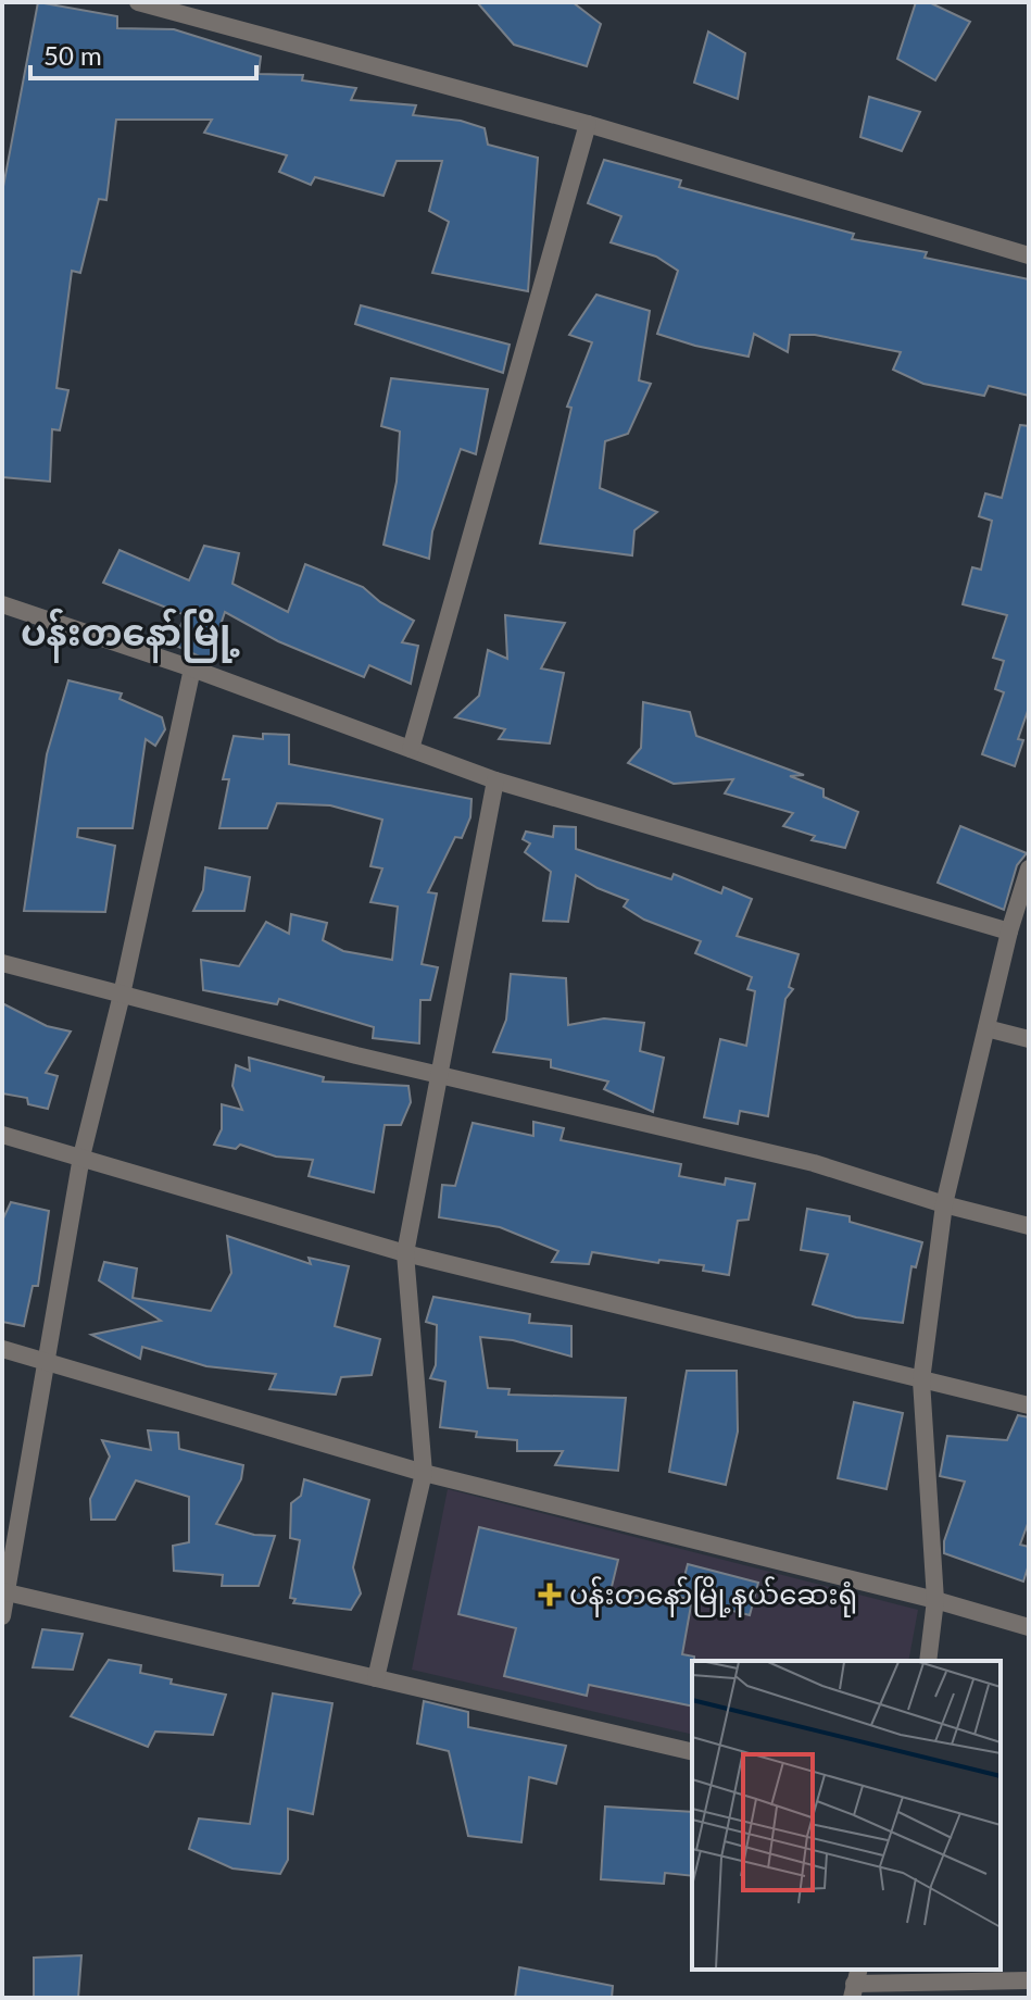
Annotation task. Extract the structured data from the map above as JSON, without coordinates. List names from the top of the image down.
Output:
{
  "districts": ["ပန်းတနော်မြို့"],
  "places": {
    "health": ["ပန်းတနော်မြို့နယ်ဆေးရုံ"]
  },
  "scale_bar": "50 m"
}
